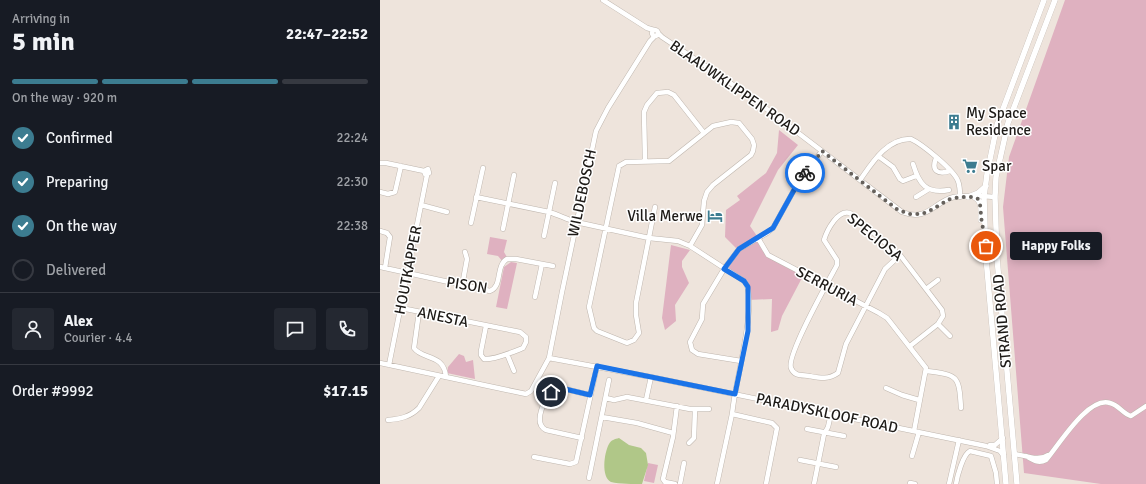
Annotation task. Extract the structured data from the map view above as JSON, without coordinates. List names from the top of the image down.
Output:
{
  "streets": {
    "main road": ["STRAND ROAD"],
    "street": [
      "BLAAUWKLIPPEN ROAD",
      "WILDEBOSCH",
      "SPECIOSA",
      "HOUTKAPPER",
      "PISON",
      "SERRURIA",
      "ANESTA",
      "PARADYSKLOOF ROAD"
    ]
  },
  "crossings": [
    ["BLAAUWKLIPPEN ROAD", "WILDEBOSCH"],
    ["BLAAUWKLIPPEN ROAD", "STRAND ROAD"],
    ["WILDEBOSCH", "PARADYSKLOOF ROAD"],
    ["SPECIOSA", "SERRURIA"],
    ["HOUTKAPPER", "PISON"],
    ["HOUTKAPPER", "ANESTA"],
    ["STRAND ROAD", "PARADYSKLOOF ROAD"]
  ],
  "places": {
    "building": ["My Space Residence"],
    "supermarket": ["Spar"],
    "hotel": ["Villa Merwe"],
    "other": ["Happy Folks"]
  },
  "page": {
    "heading": ["5 min", "Arriving in", "22:47–22:52"],
    "panel": [
      "Alex",
      "Courier · 4.4",
      "Order #9992",
      "$17.15"
    ],
    "bar": "On the way · 920 m",
    "list": [
      ["Confirmed", "22:24"],
      ["Preparing", "22:30"],
      ["On the way", "22:38"],
      "Delivered"
    ],
    "bubble": "Happy Folks"
  }
}
